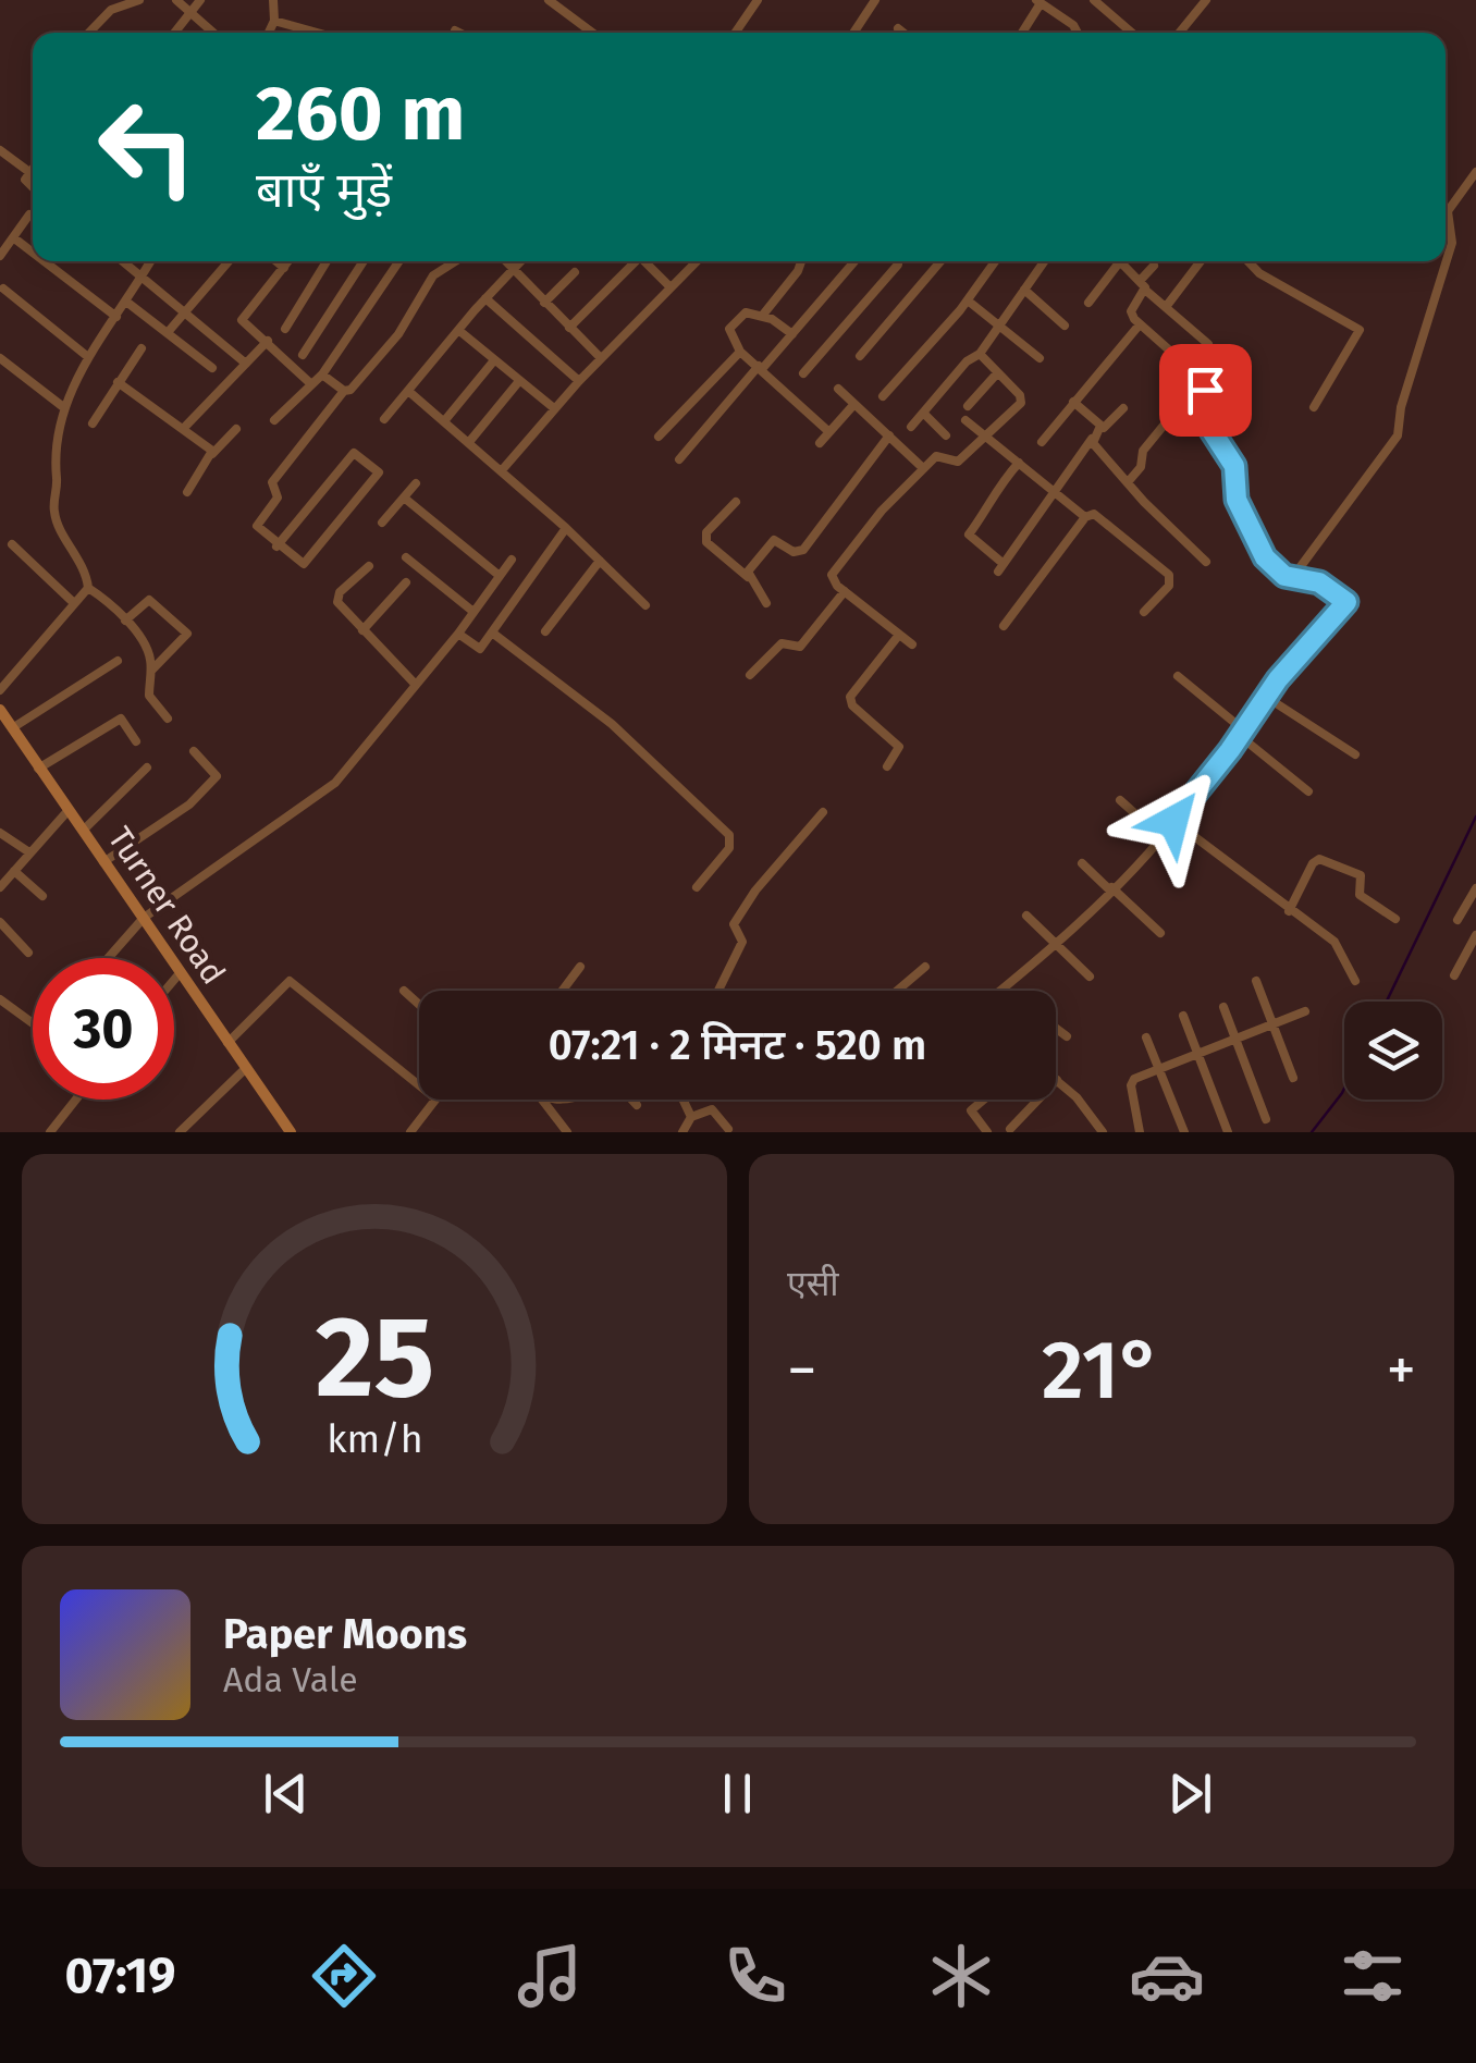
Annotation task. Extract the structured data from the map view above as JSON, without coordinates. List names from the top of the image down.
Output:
{
  "streets": {
    "main road": ["Turner Road"]
  },
  "page": {
    "turn": ["260 m", "बाएँ मुड़ें"],
    "limit": "30",
    "trip": "07:21 · 2 मिनट · 520 m",
    "tile": "एसी",
    "heat": ["−", "21°", "+"],
    "song": ["Paper Moons", "Ada Vale"],
    "tabs": "07:19",
    "gauge": ["25", "km/h"]
  }
}
